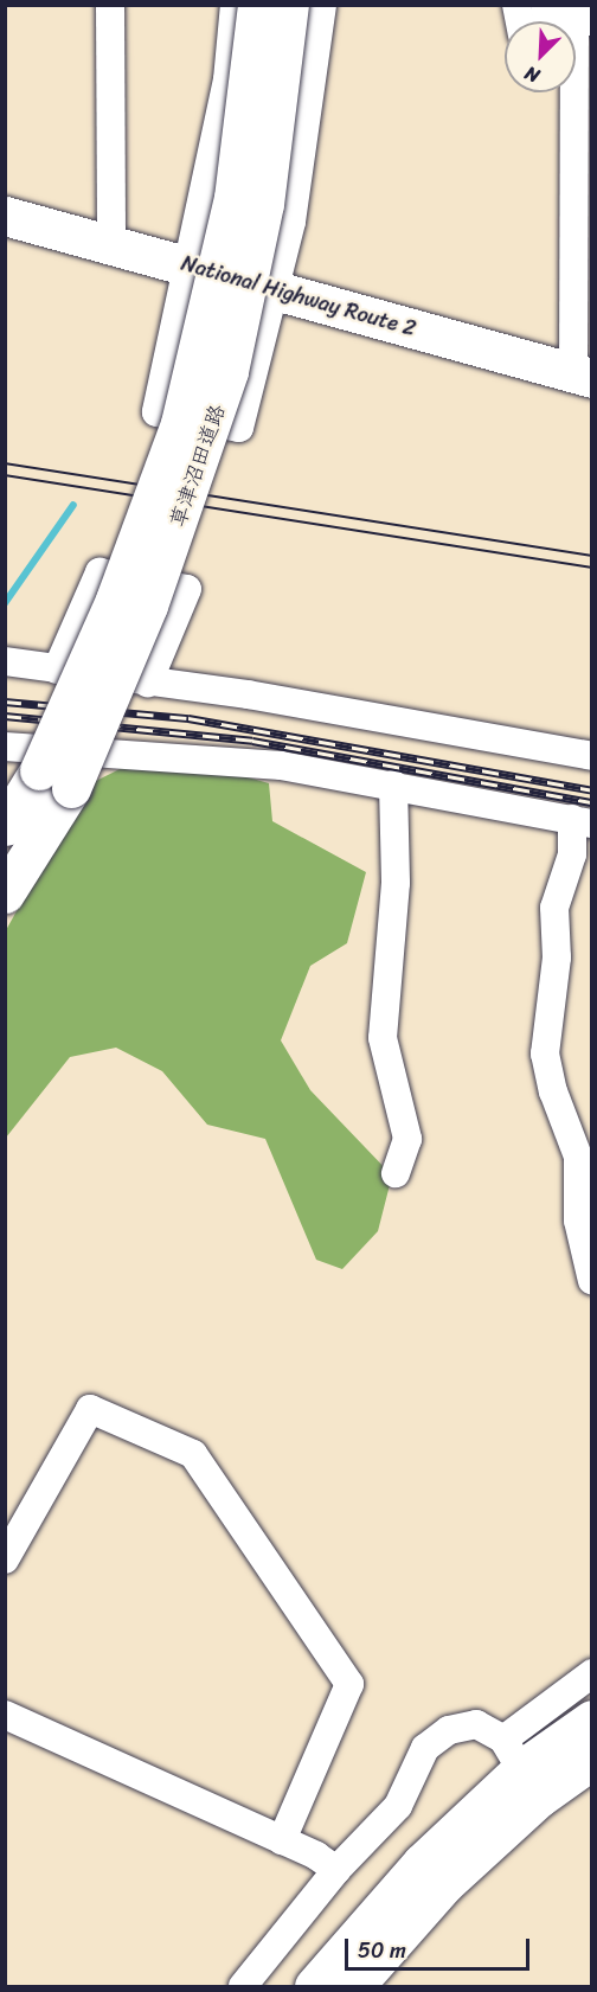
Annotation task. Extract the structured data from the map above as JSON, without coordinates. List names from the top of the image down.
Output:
{
  "streets": {
    "main road": ["National Highway Route 2", "草津沼田道路"]
  },
  "scale_bar": "50 m",
  "north": "bottom left"
}
